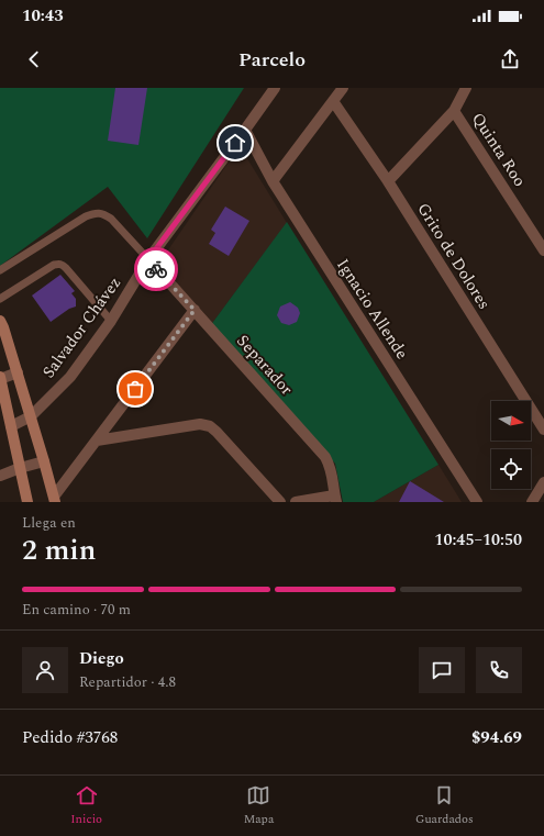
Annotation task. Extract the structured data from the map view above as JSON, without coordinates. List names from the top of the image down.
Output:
{
  "streets": {
    "street": [
      "Quinta Roo",
      "Grito de Dolores",
      "Ignacio Allende",
      "Salvador Chávez",
      "Separador"
    ]
  },
  "crossings": [
    ["Ignacio Allende", "Salvador Chávez"],
    ["Salvador Chávez", "Separador"]
  ],
  "north": "right",
  "page": {
    "status": "10:43",
    "header": "Parcelo",
    "heading": ["2 min", "Llega en", "10:45–10:50"],
    "panel": [
      "Diego",
      "Repartidor · 4.8",
      "Pedido #3768",
      "$94.69"
    ],
    "bar": "En camino · 70 m",
    "tabs": ["Inicio", "Mapa", "Guardados"]
  }
}
